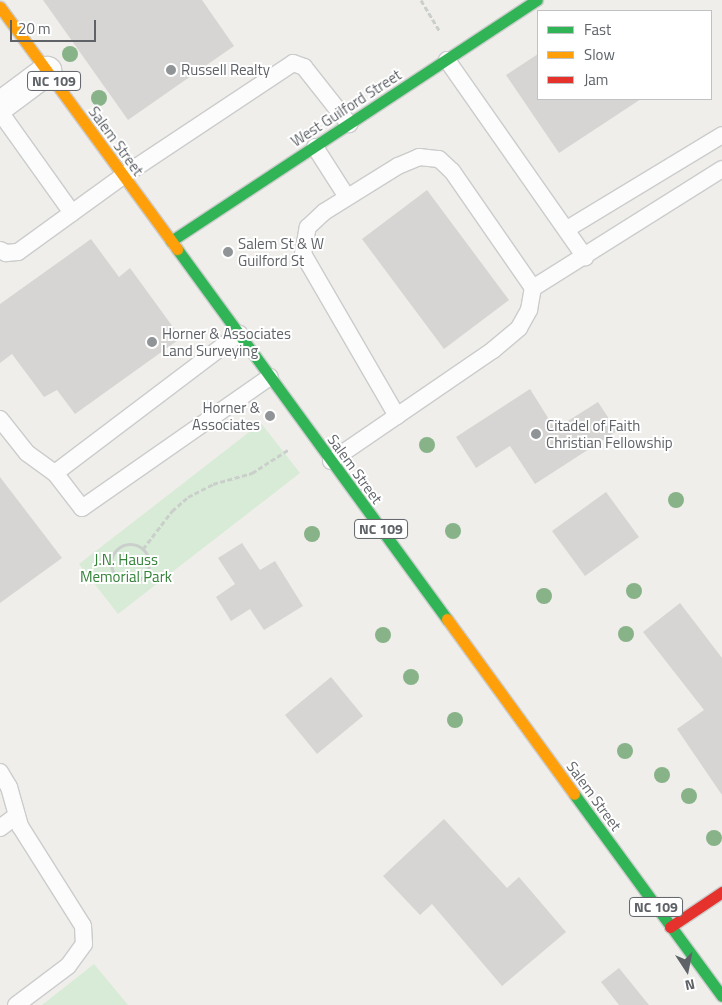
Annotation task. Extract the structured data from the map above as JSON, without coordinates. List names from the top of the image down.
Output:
{
  "streets": {
    "main road": ["NC 109", "West Guilford Street", "Salem Street"]
  },
  "crossings": [
    ["West Guilford Street", "Salem Street"]
  ],
  "parks": ["J.N. Hauss Memorial Park"],
  "places": [
    "Russell Realty",
    "Salem St & W Guilford St",
    "Horner & Associates Land Surveying",
    "Horner & Associates",
    "Citadel of Faith Christian Fellowship"
  ],
  "legend": ["Fast", "Slow", "Jam"],
  "scale_bar": "20 m",
  "north": "bottom"
}
